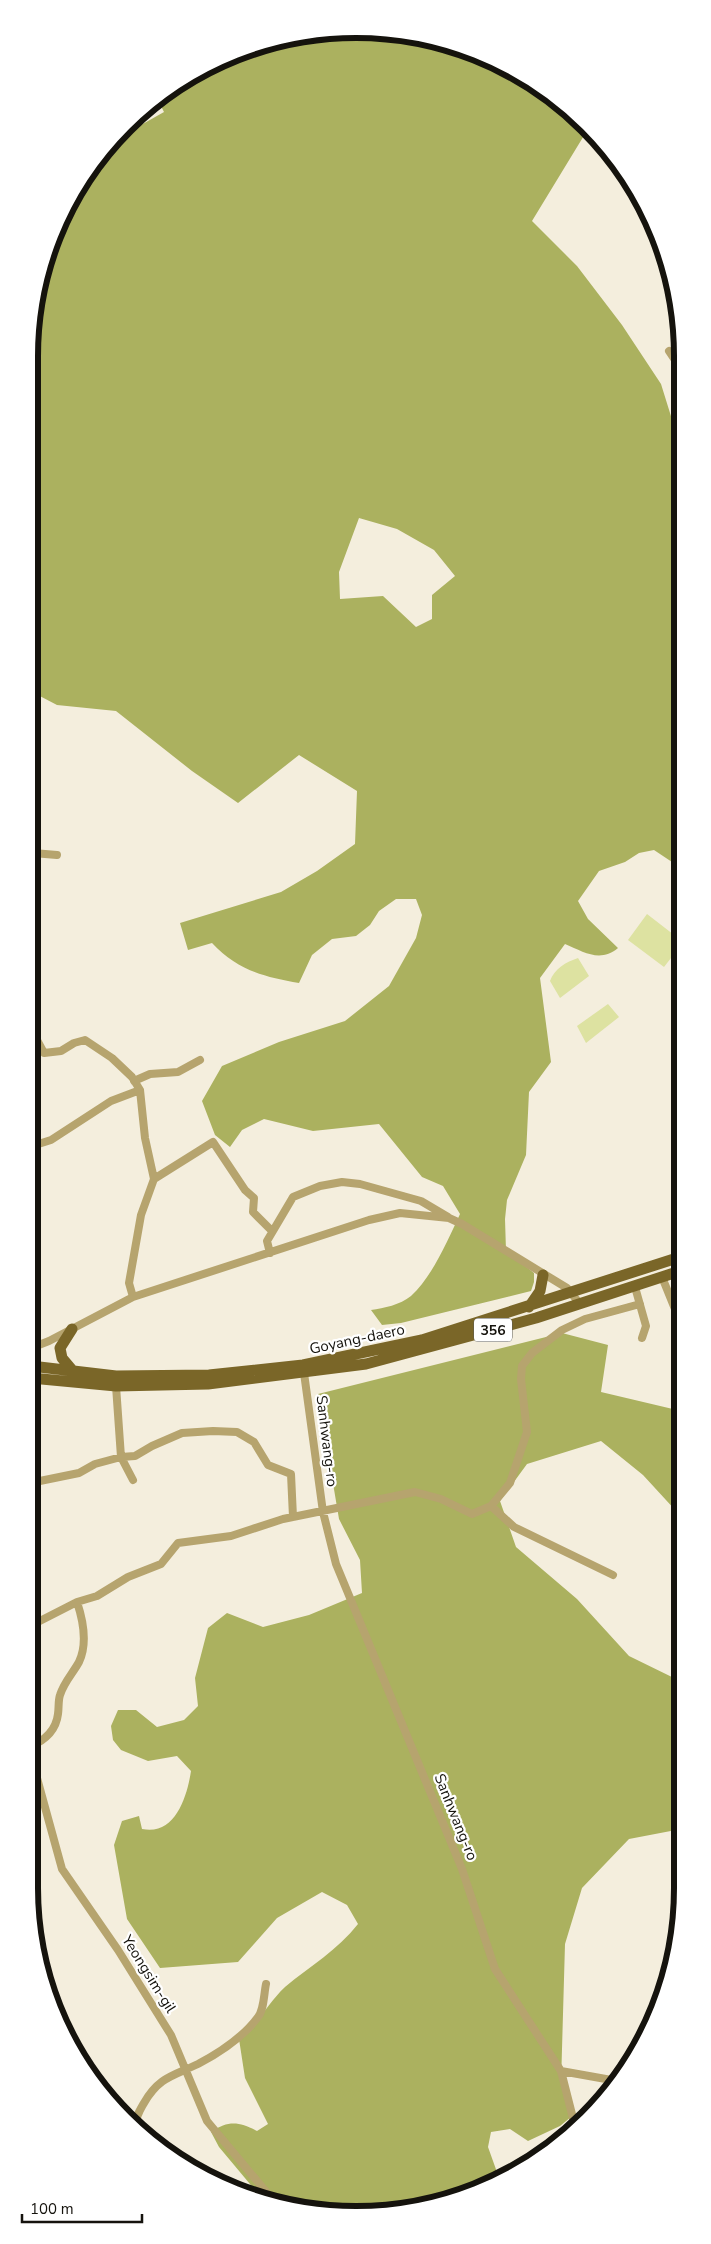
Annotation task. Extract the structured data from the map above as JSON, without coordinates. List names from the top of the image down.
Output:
{
  "streets": {
    "main road": ["356", "Goyang-daero"],
    "street": ["Sanhwang-ro", "Yeongsim-gil"]
  },
  "crossings": [
    ["Goyang-daero", "Sanhwang-ro"]
  ],
  "scale_bar": "100 m"
}
